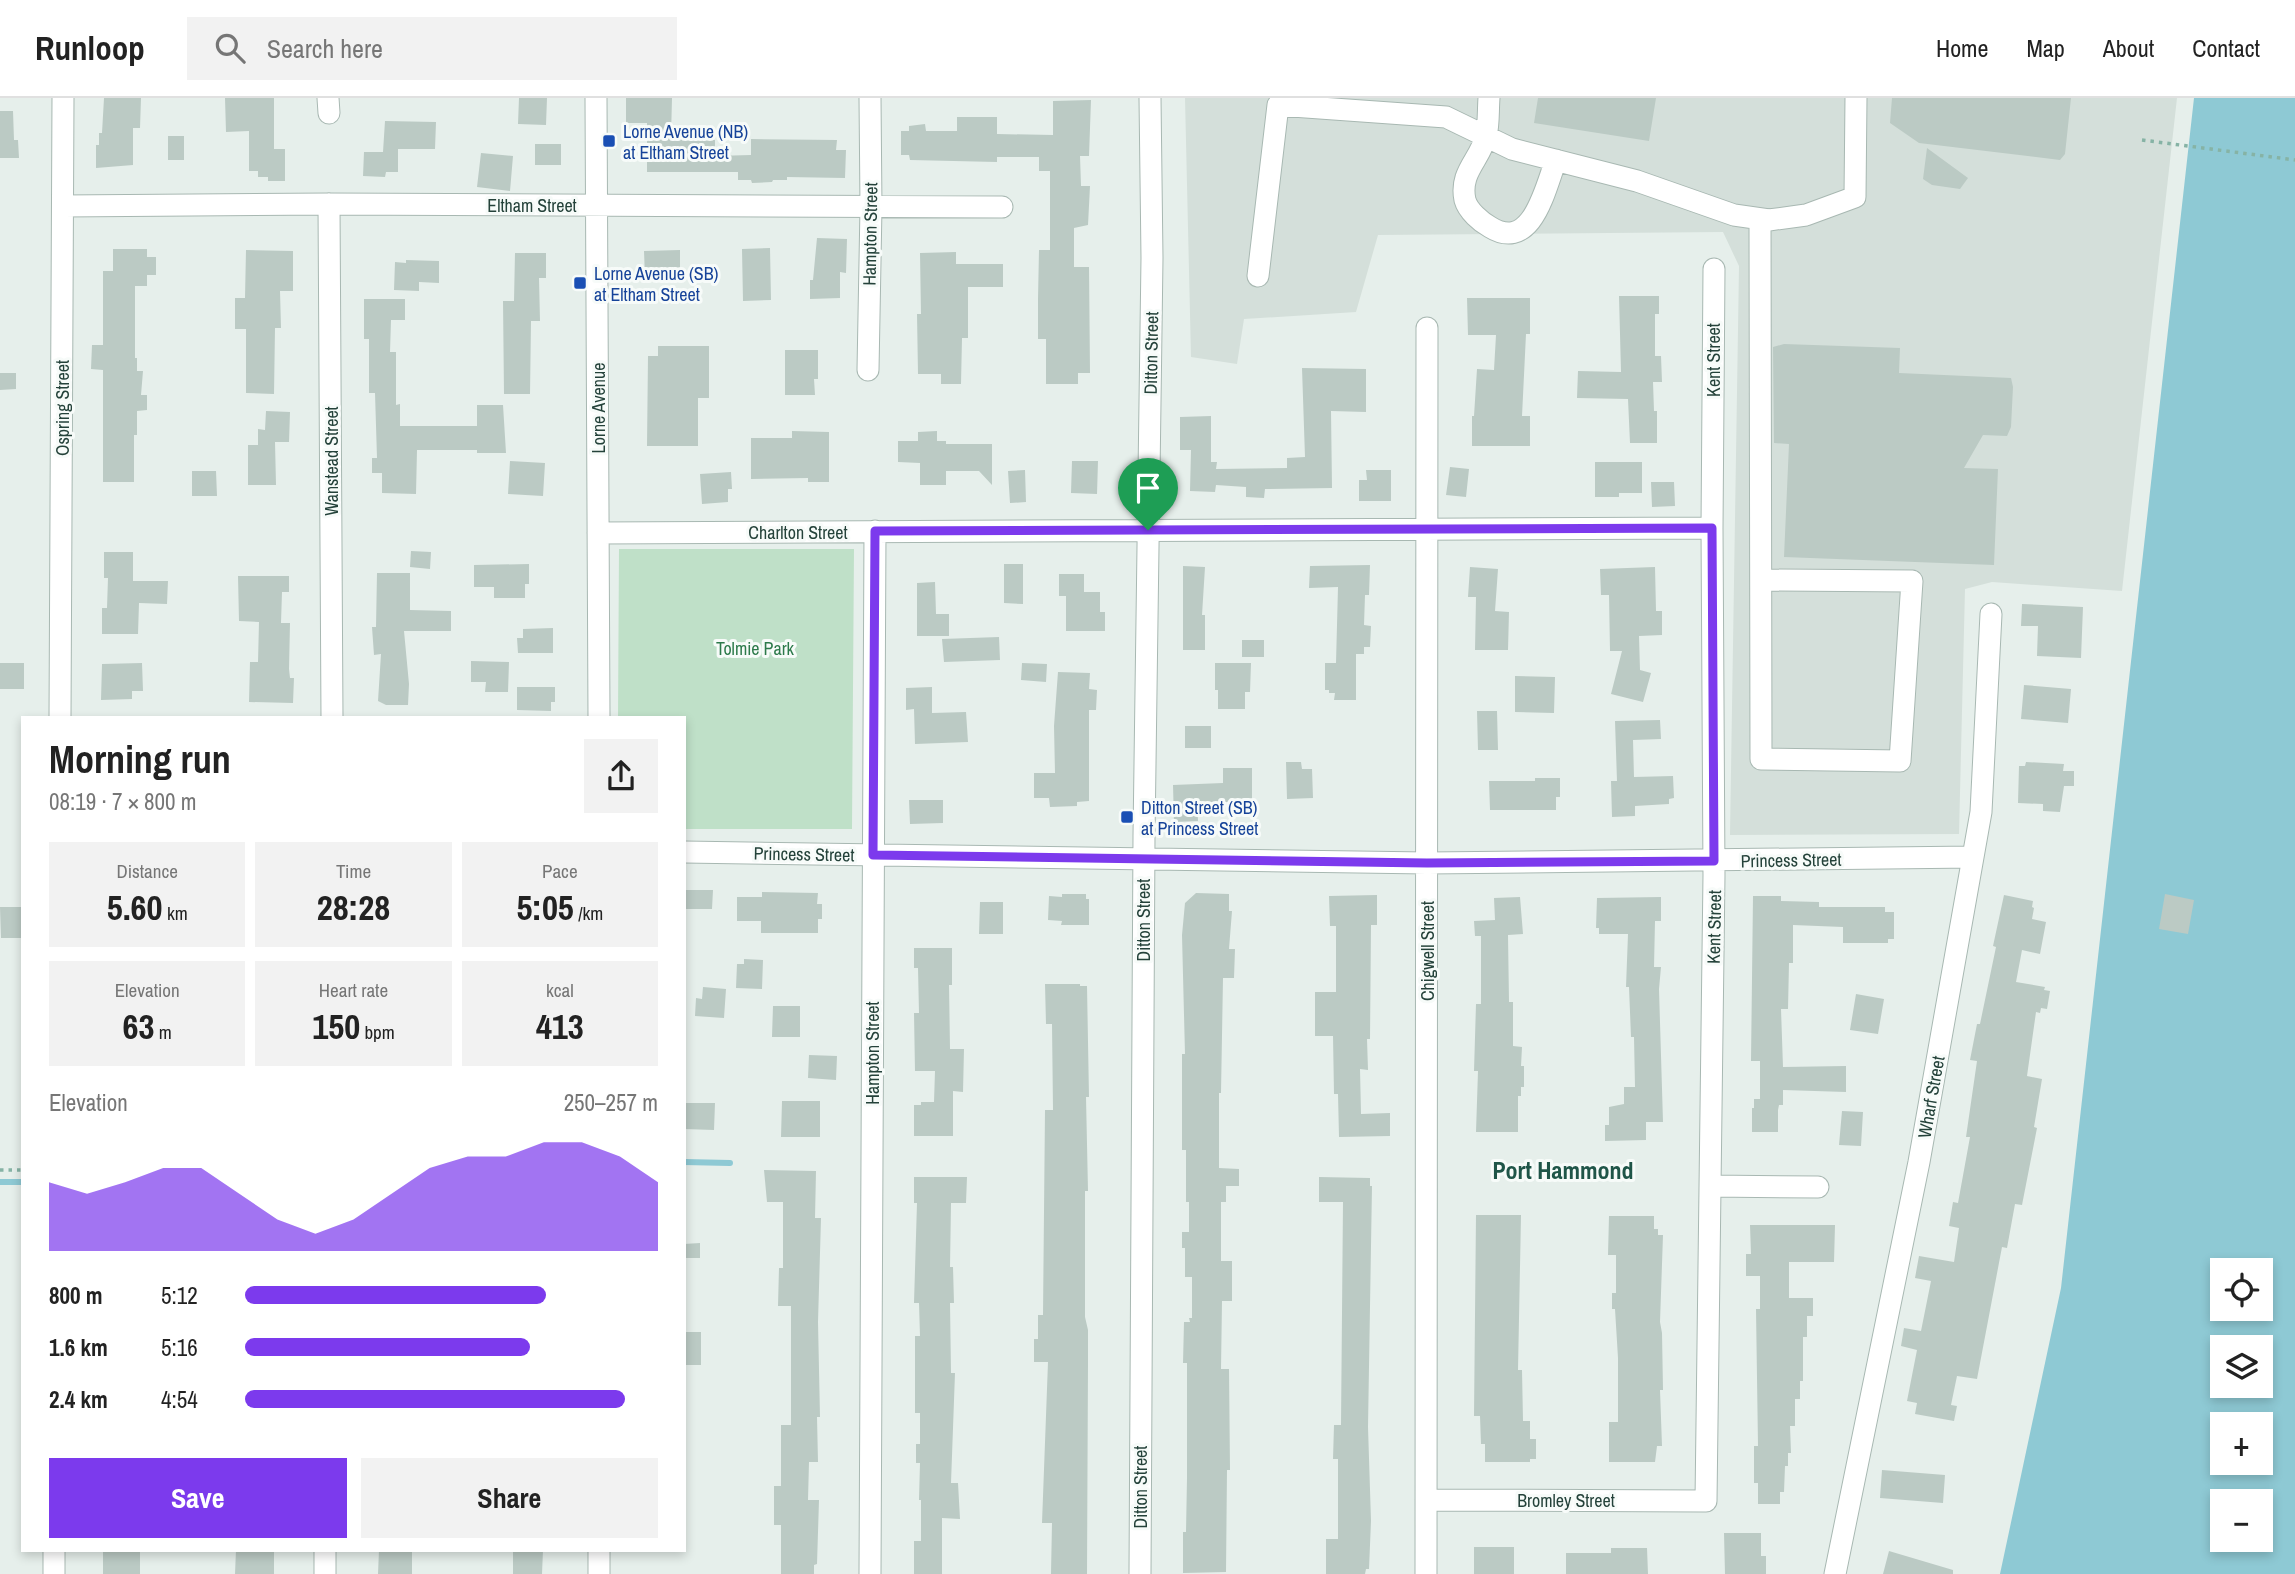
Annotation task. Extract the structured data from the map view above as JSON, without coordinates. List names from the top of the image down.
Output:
{
  "streets": {
    "street": [
      "Eltham Street",
      "Hampton Street",
      "Ditton Street",
      "Kent Street",
      "Ospring Street",
      "Lorne Avenue",
      "Wanstead Street",
      "Charlton Street",
      "Princess Street",
      "Chigwell Street",
      "Wharf Street",
      "Bromley Street"
    ]
  },
  "crossings": [
    ["Eltham Street", "Hampton Street"],
    ["Eltham Street", "Ospring Street"],
    ["Eltham Street", "Lorne Avenue"],
    ["Eltham Street", "Wanstead Street"],
    ["Hampton Street", "Charlton Street"],
    ["Hampton Street", "Princess Street"],
    ["Ditton Street", "Charlton Street"],
    ["Ditton Street", "Princess Street"],
    ["Kent Street", "Charlton Street"],
    ["Kent Street", "Princess Street"],
    ["Kent Street", "Bromley Street"],
    ["Lorne Avenue", "Charlton Street"],
    ["Charlton Street", "Chigwell Street"],
    ["Princess Street", "Chigwell Street"],
    ["Princess Street", "Wharf Street"],
    ["Chigwell Street", "Bromley Street"]
  ],
  "districts": ["Port Hammond"],
  "parks": ["Tolmie Park"],
  "places": {
    "transit": ["Lorne Avenue (NB) at Eltham Street", "Lorne Avenue (SB) at Eltham Street", "Ditton Street (SB) at Princess Street"]
  },
  "page": {
    "header": "Runloop",
    "search": "Search here",
    "nav": [
      "Home",
      "Map",
      "About",
      "Contact"
    ],
    "heading": ["Morning run", "08:19 · 7 × 800 m"],
    "stats": [
      ["Distance", "5.60 km"],
      ["Time", "28:28"],
      ["Pace", "5:05 /km"],
      ["Elevation", "63 m"],
      ["Heart rate", "150 bpm"],
      ["kcal", "413"]
    ],
    "chart": ["Elevation", "250–257 m"],
    "map_buttons": ["+", "−"],
    "list": [
      {
        "name": "800 m",
        "note": "5:12"
      },
      {
        "name": "1.6 km",
        "note": "5:16"
      },
      {
        "name": "2.4 km",
        "note": "4:54"
      }
    ],
    "buttons": ["Save", "Share"]
  }
}
